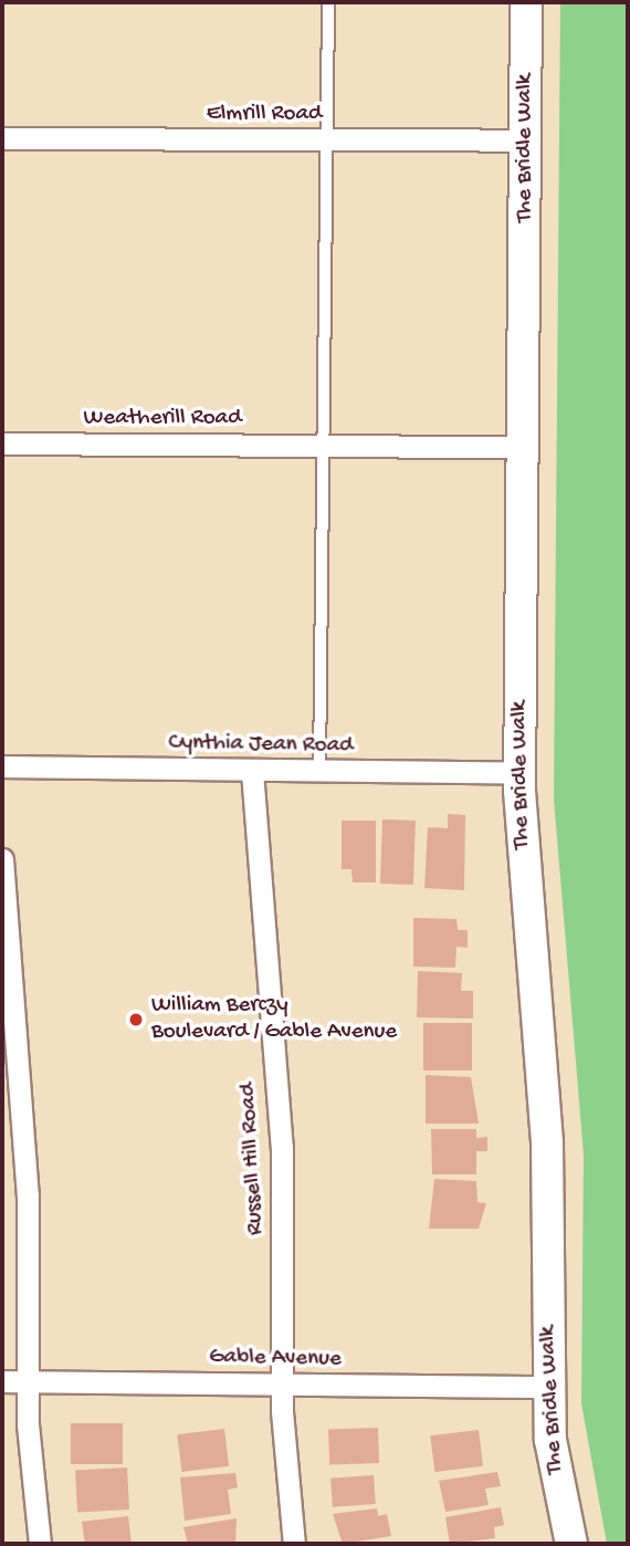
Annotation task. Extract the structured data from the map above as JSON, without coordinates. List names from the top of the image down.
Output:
{
  "streets": {
    "street": [
      "Elmrill Road",
      "The Bridle Walk",
      "Weatherill Road",
      "Cynthia Jean Road",
      "Russell Hill Road",
      "Gable Avenue"
    ]
  },
  "crossings": [
    ["Elmrill Road", "The Bridle Walk"],
    ["The Bridle Walk", "Cynthia Jean Road"],
    ["The Bridle Walk", "Gable Avenue"],
    ["Cynthia Jean Road", "Russell Hill Road"],
    ["Russell Hill Road", "Gable Avenue"]
  ],
  "places": ["William Berczy Boulevard / Gable Avenue"]
}
